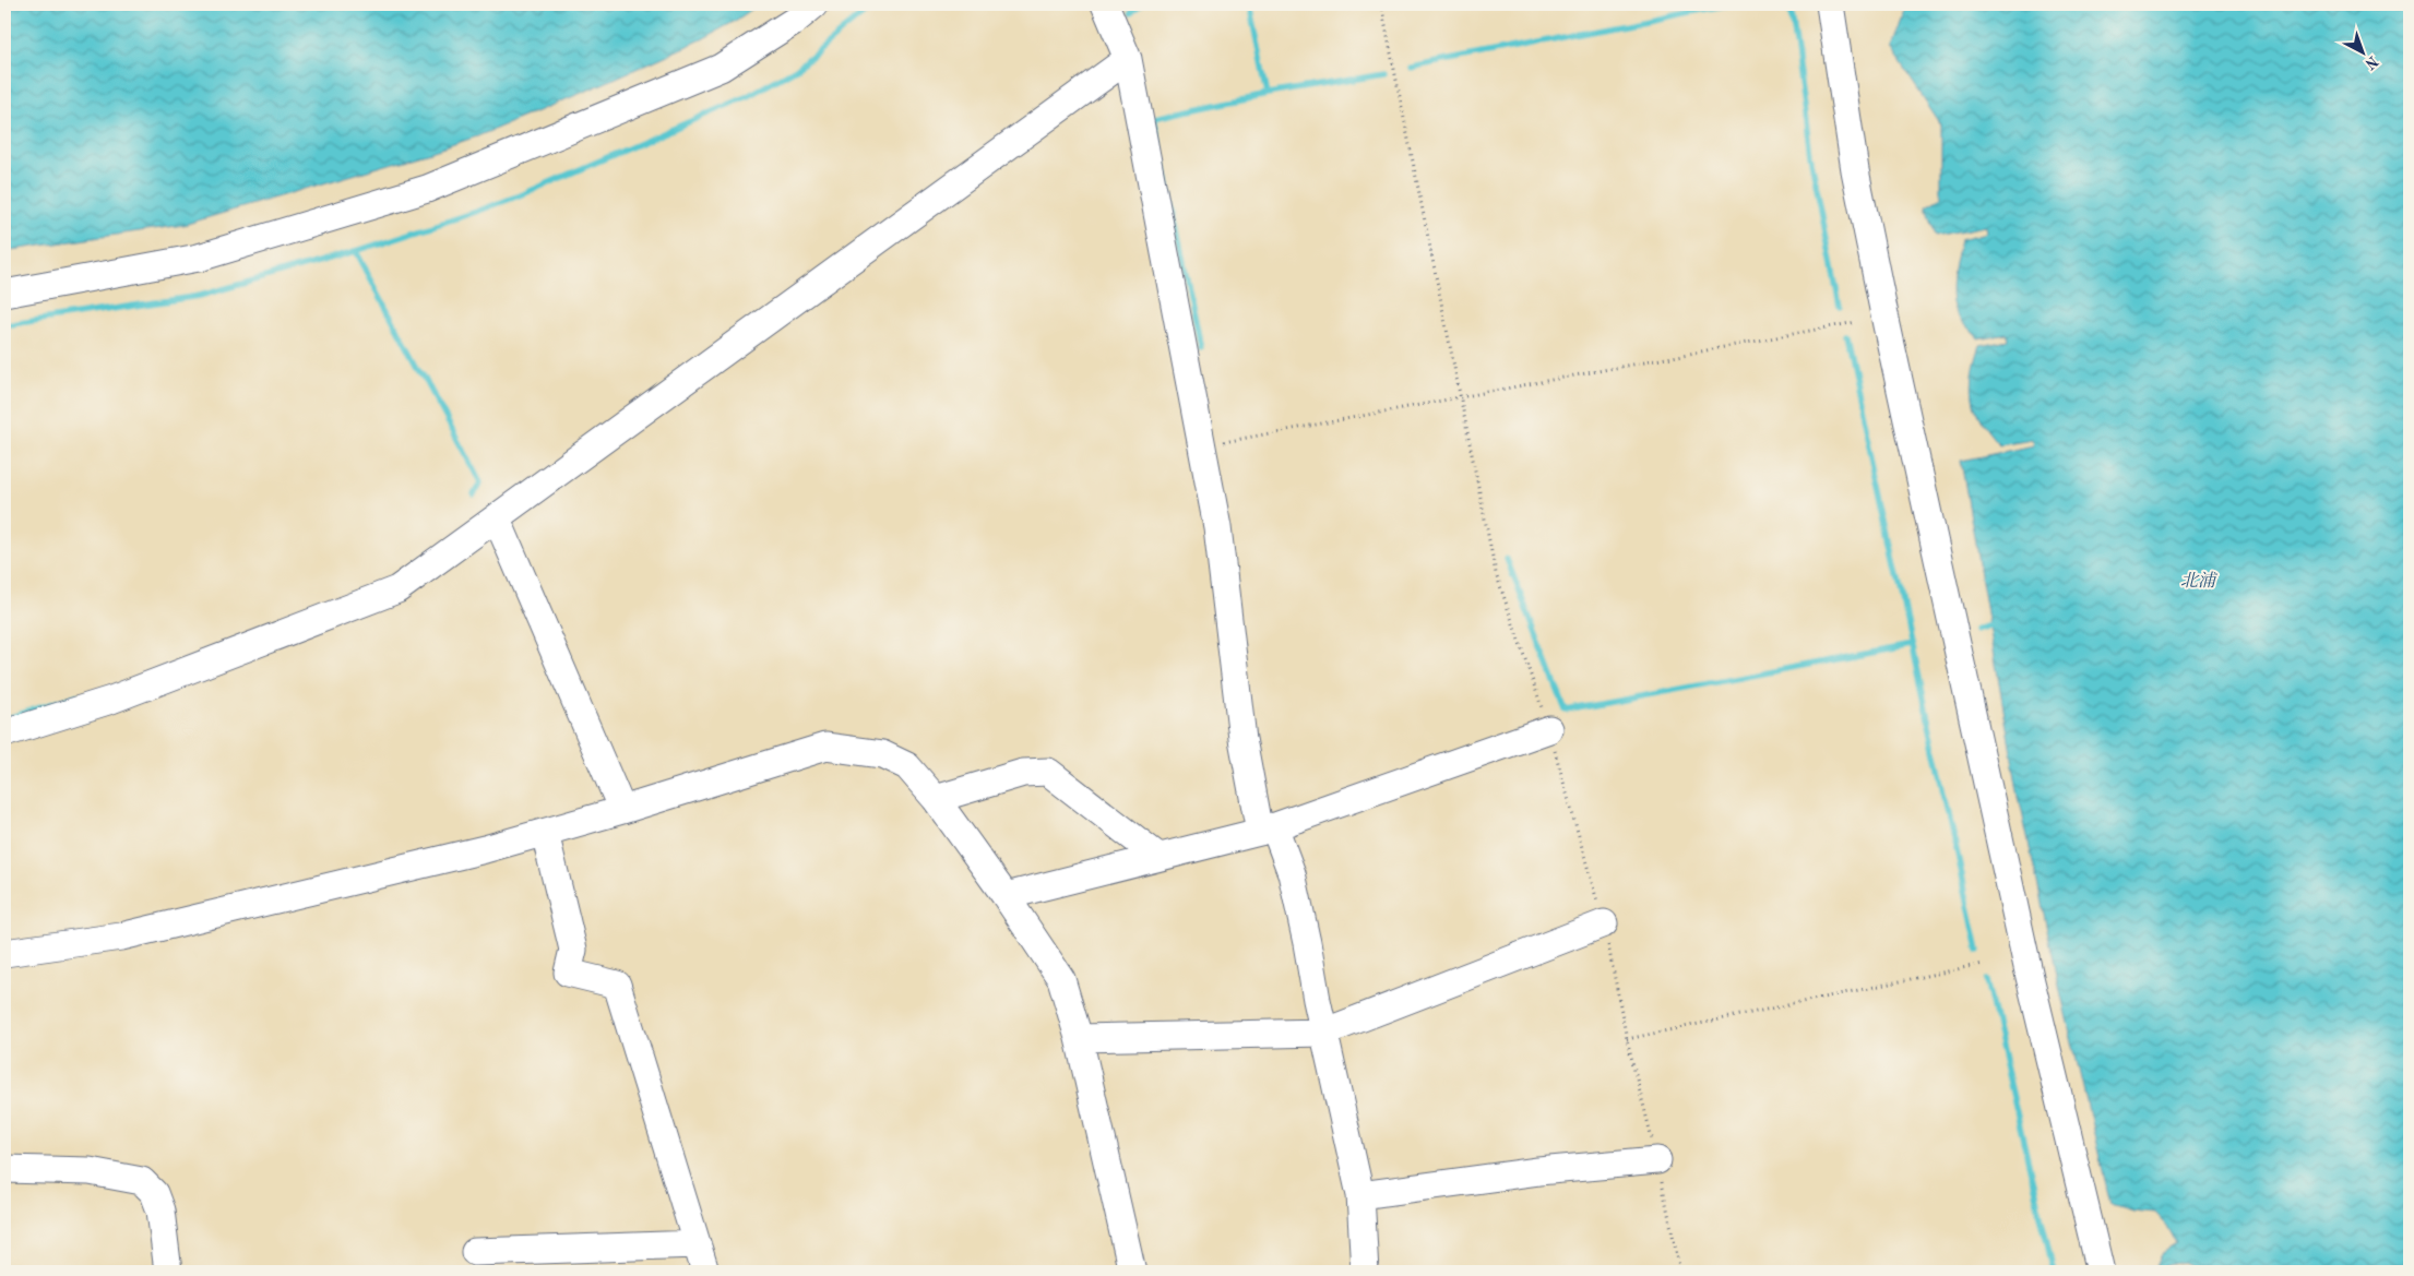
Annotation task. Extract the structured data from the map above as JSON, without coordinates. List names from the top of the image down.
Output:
{
  "water": ["北浦"],
  "north": "bottom right"
}
